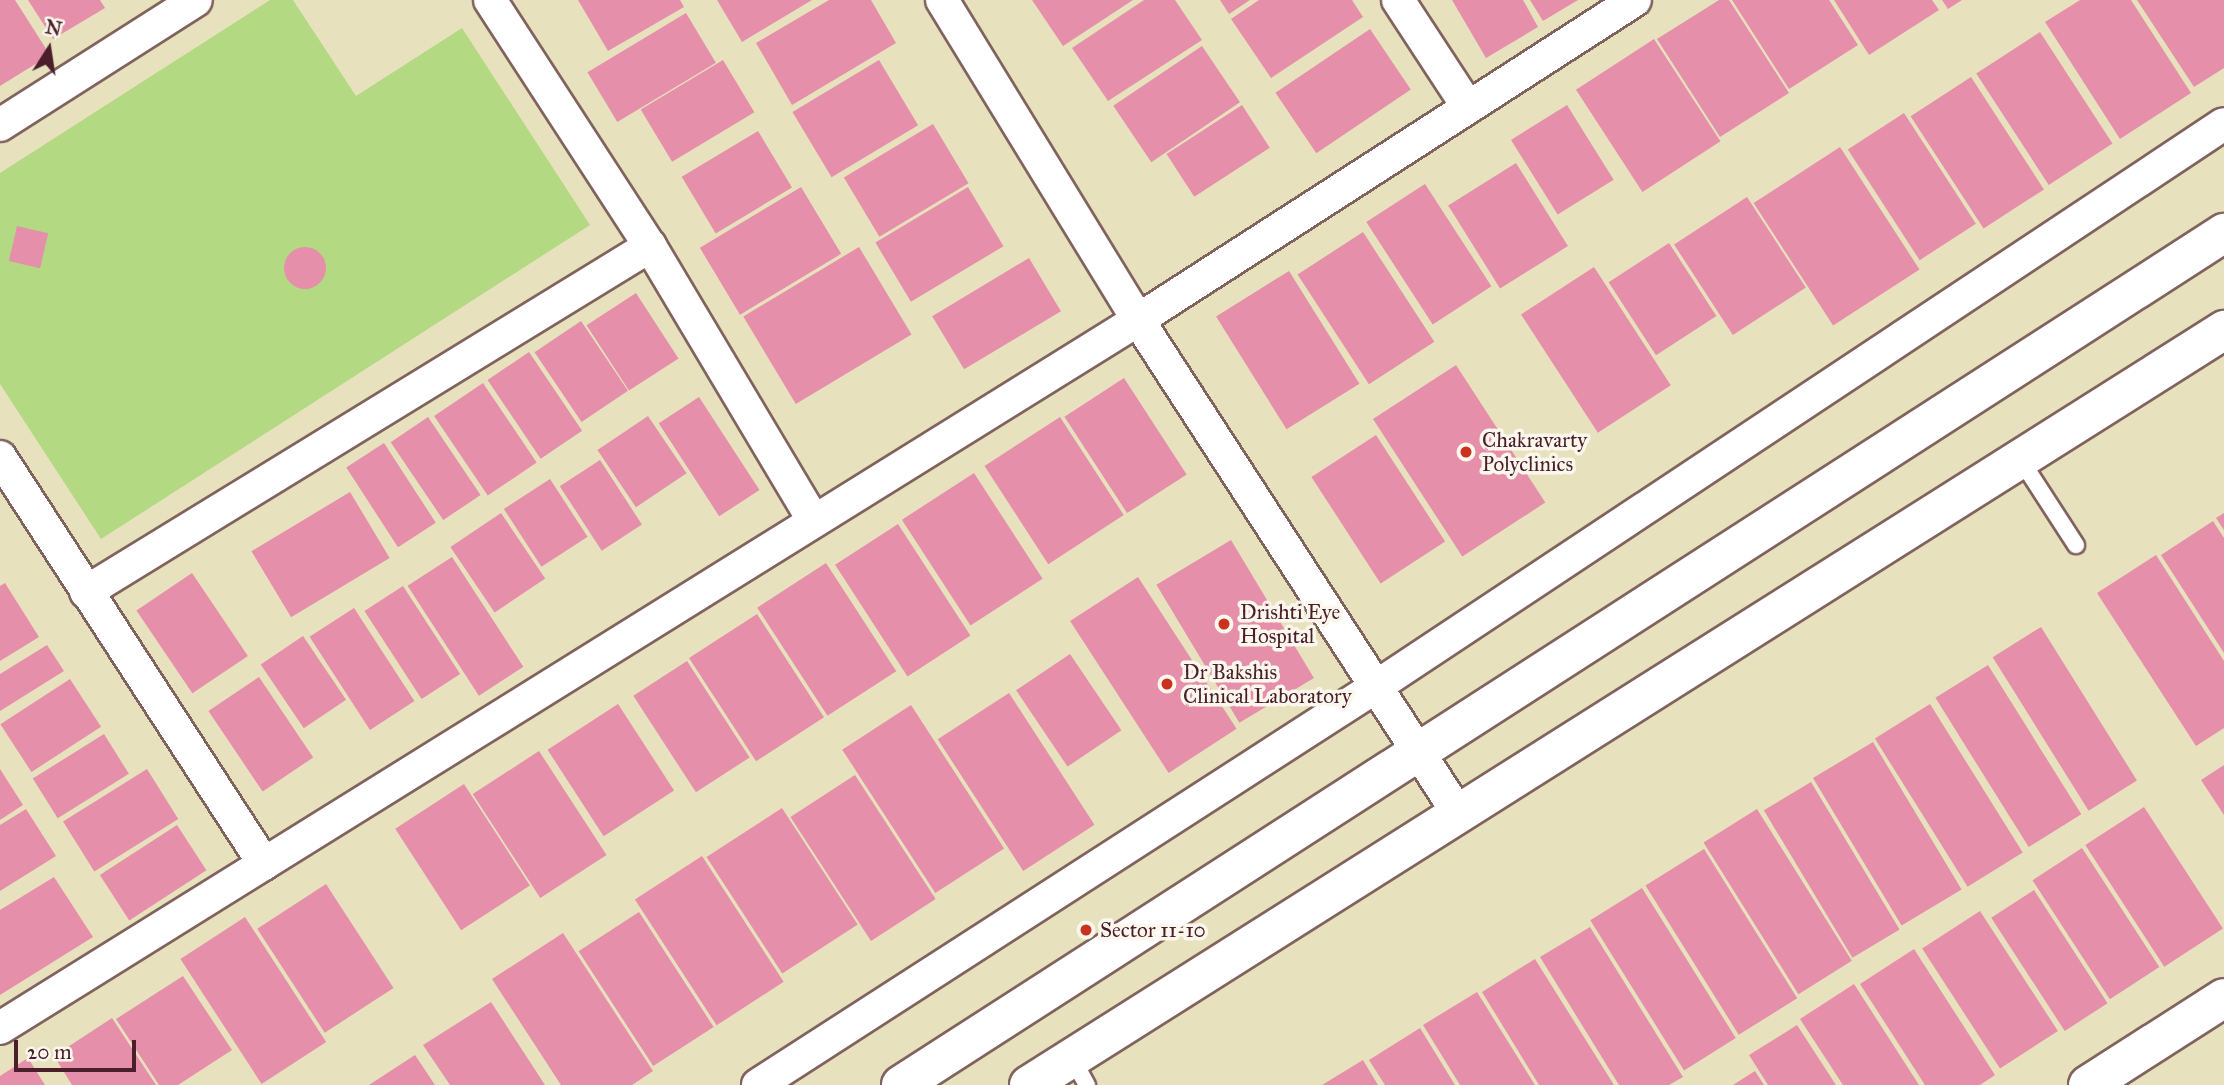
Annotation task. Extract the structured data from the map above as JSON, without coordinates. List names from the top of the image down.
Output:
{
  "places": [
    "Chakravarty Polyclinics",
    "Drishti Eye Hospital",
    "Dr Bakshis Clinical Laboratory",
    "Sector 11-10"
  ],
  "scale_bar": "20 m",
  "north": "top"
}
